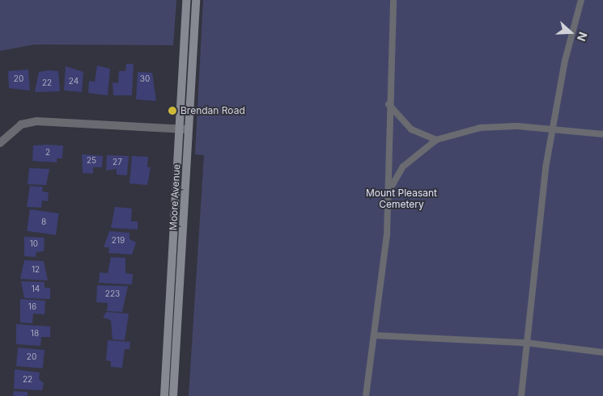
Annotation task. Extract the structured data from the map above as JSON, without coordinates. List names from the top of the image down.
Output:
{
  "streets": {
    "street": ["Moore Avenue"]
  },
  "parks": ["Mount Pleasant Cemetery"],
  "places": ["Brendan Road"],
  "house_numbers": [
    "20",
    "30",
    "24",
    "22",
    "2",
    "25",
    "27",
    "8",
    "219",
    "10",
    "12",
    "14",
    "223",
    "16",
    "18",
    "20",
    "22"
  ],
  "north": "right"
}
